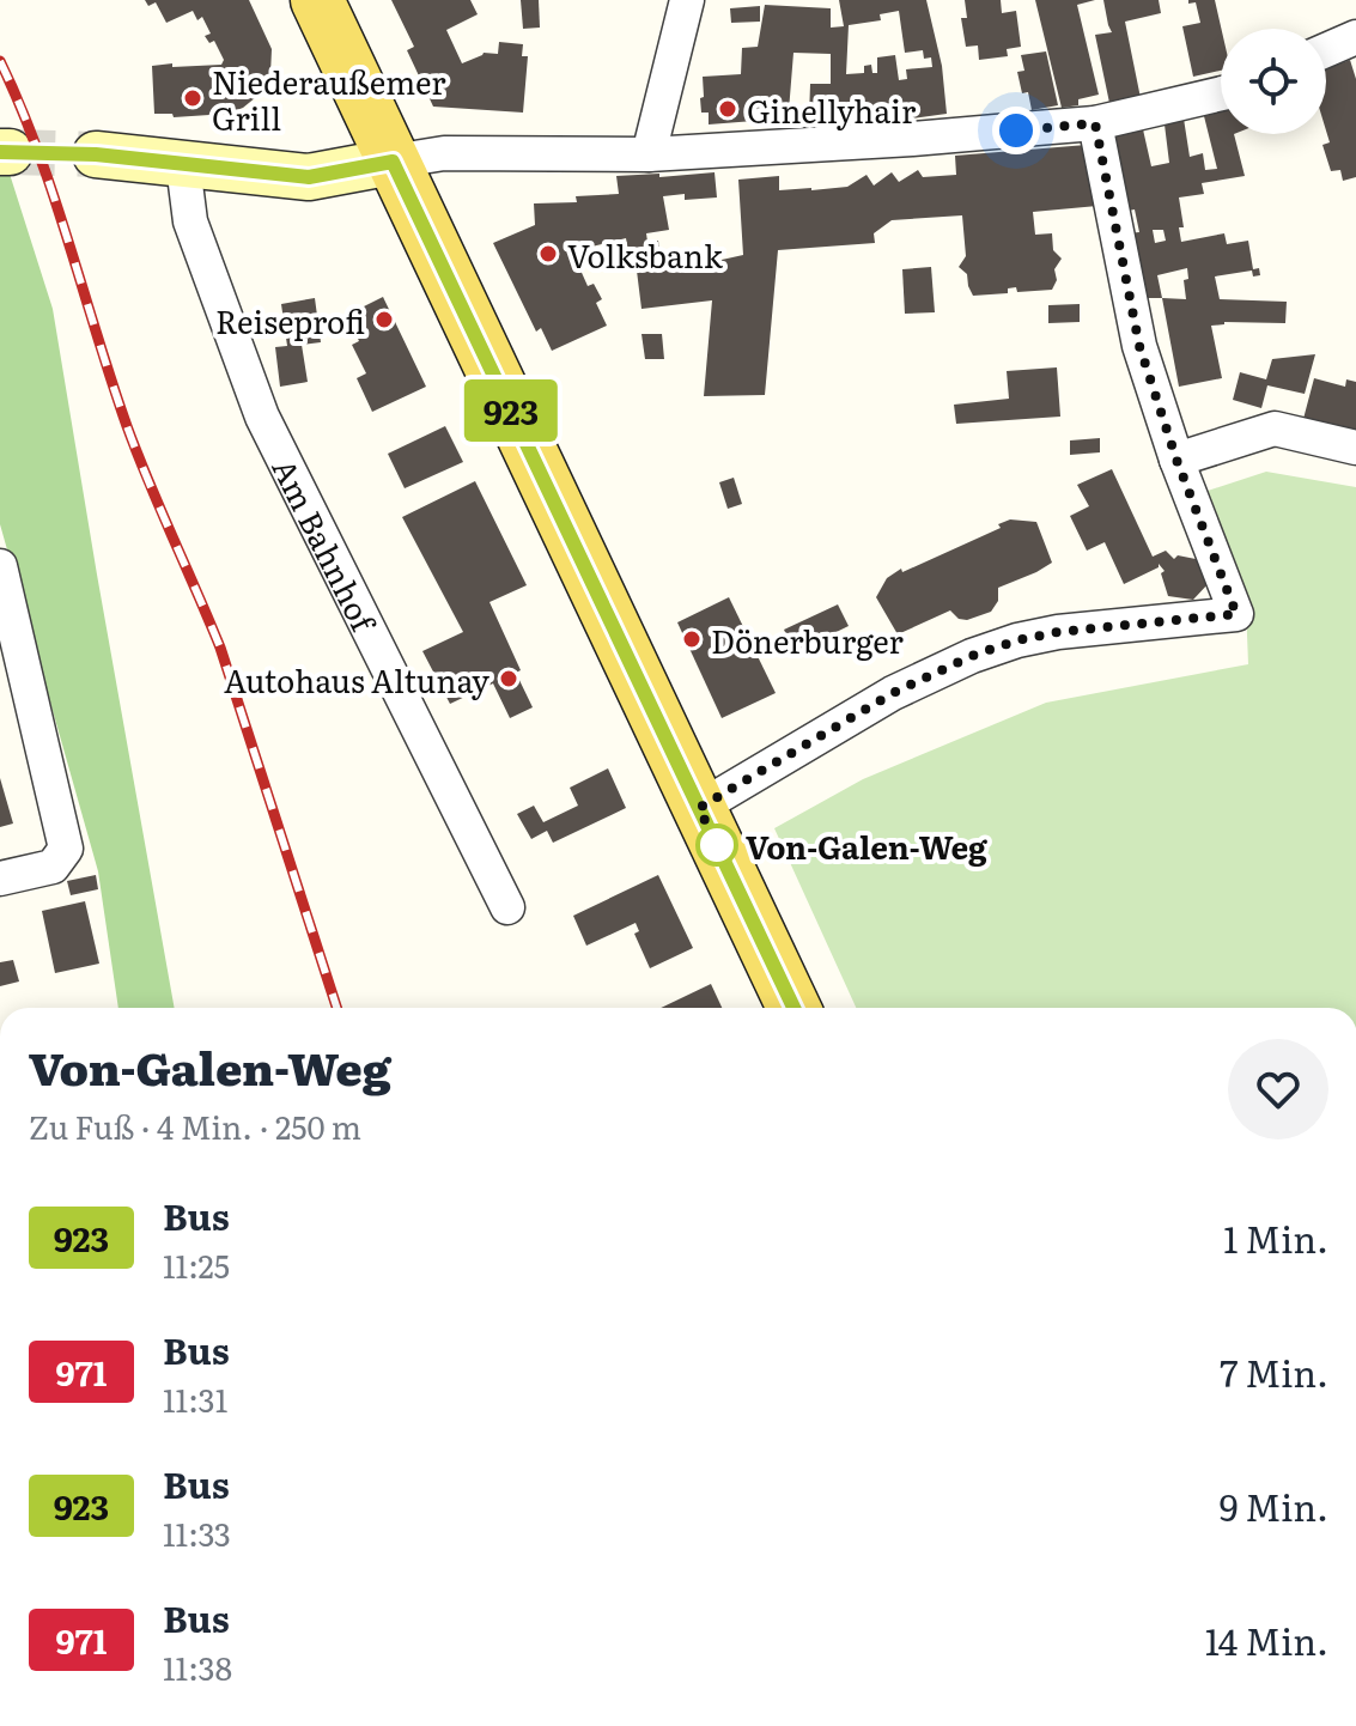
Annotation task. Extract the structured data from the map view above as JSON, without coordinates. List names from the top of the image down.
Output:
{
  "streets": {
    "street": ["Am Bahnhof"]
  },
  "places": [
    "Niederaußemer Grill",
    "Ginellyhair",
    "Volksbank",
    "Reiseprofi",
    "Dönerburger",
    "Autohaus Altunay",
    "Von-Galen-Weg"
  ],
  "lines": ["bus line 923"],
  "page": {
    "on_map": "923",
    "heading": ["Von-Galen-Weg", "Zu Fuß · 4 Min. · 250 m"],
    "list": [
      {
        "mark": "923",
        "name": "Bus",
        "note": "11:25",
        "value": "1 Min."
      },
      {
        "mark": "971",
        "name": "Bus",
        "note": "11:31",
        "value": "7 Min."
      },
      {
        "mark": "923",
        "name": "Bus",
        "note": "11:33",
        "value": "9 Min."
      },
      {
        "mark": "971",
        "name": "Bus",
        "note": "11:38",
        "value": "14 Min."
      }
    ]
  }
}
